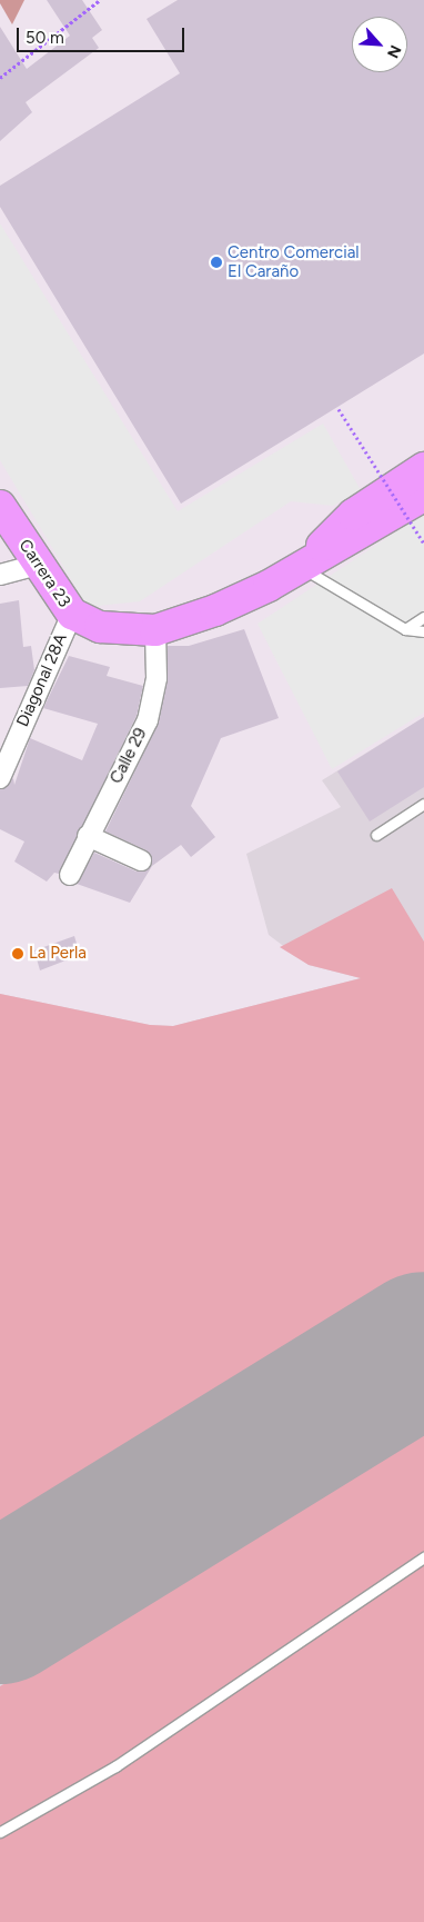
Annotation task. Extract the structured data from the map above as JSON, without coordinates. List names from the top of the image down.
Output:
{
  "streets": {
    "main road": ["Carrera 23"],
    "street": ["Diagonal 28A", "Calle 29"]
  },
  "crossings": [
    ["Carrera 23", "Diagonal 28A"],
    ["Carrera 23", "Calle 29"]
  ],
  "places": ["Centro Comercial El Caraño", "La Perla"],
  "scale_bar": "50 m",
  "north": "bottom right"
}
